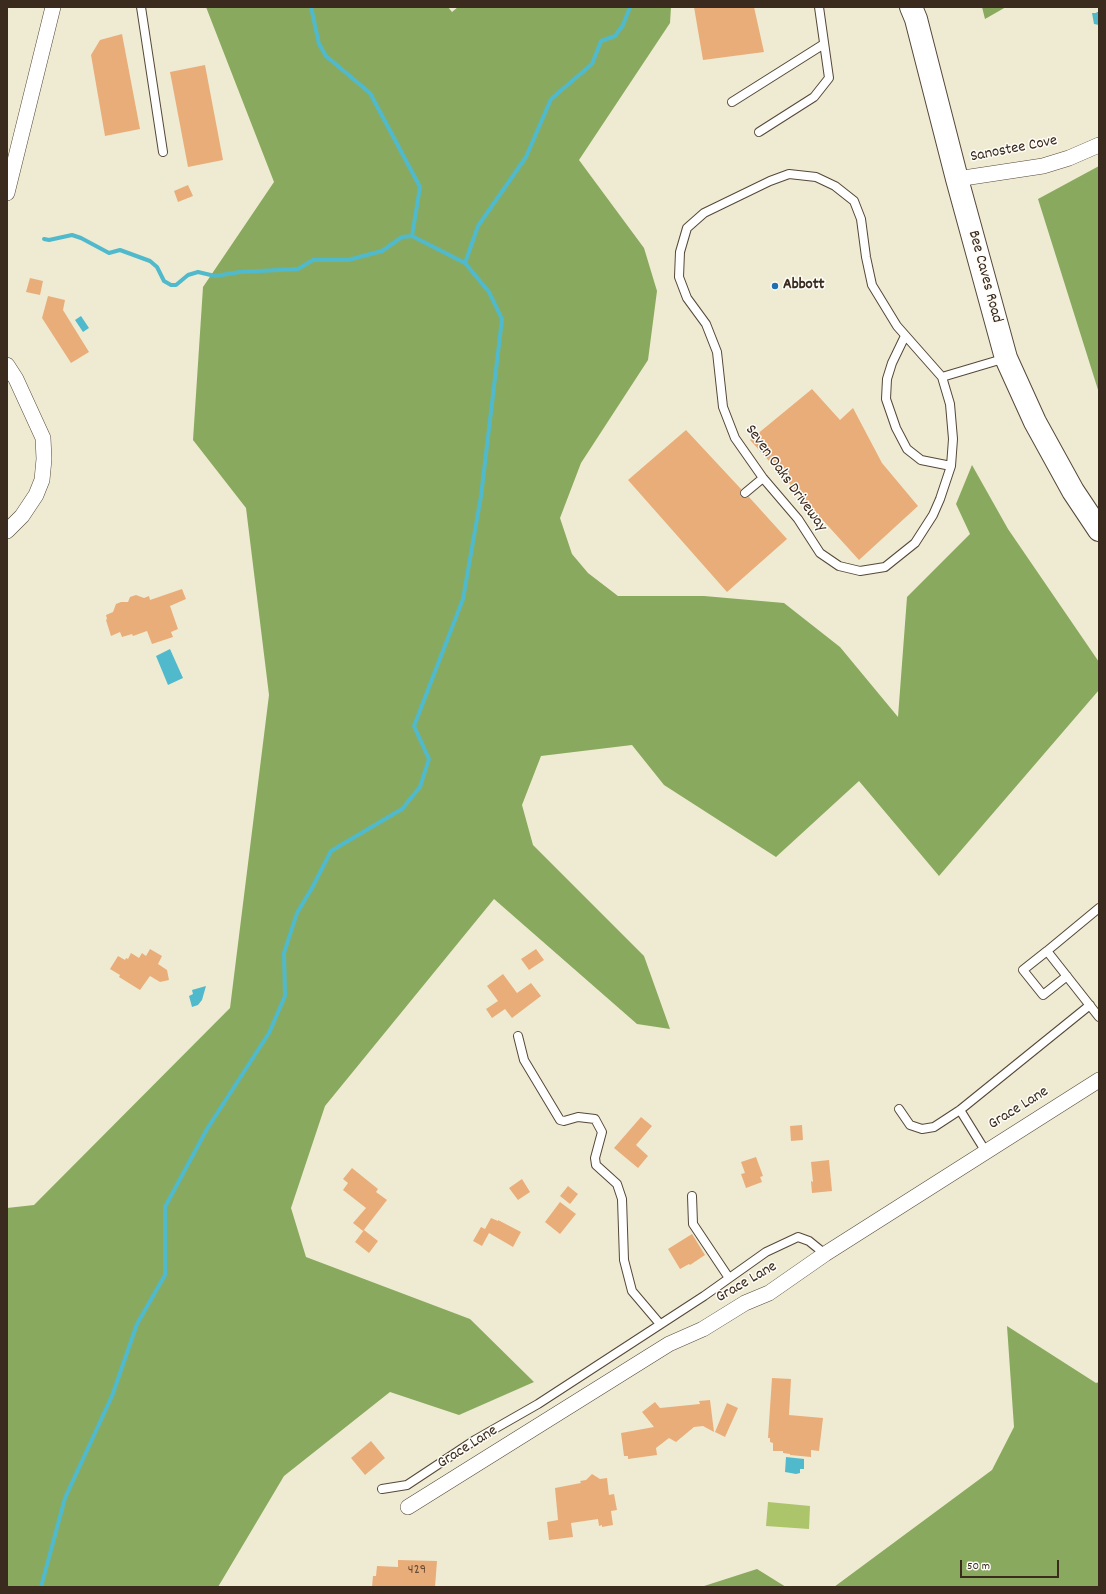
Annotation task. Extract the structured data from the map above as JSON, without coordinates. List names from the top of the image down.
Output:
{
  "streets": {
    "main road": ["Bee Caves Road"],
    "street": ["Sanostee Cove", "Grace Lane"],
    "lane": ["Seven Oaks Driveway"]
  },
  "crossings": [
    ["Sanostee Cove", "Bee Caves Road"]
  ],
  "places": ["Abbott"],
  "house_numbers": ["429"],
  "scale_bar": "50 m"
}
